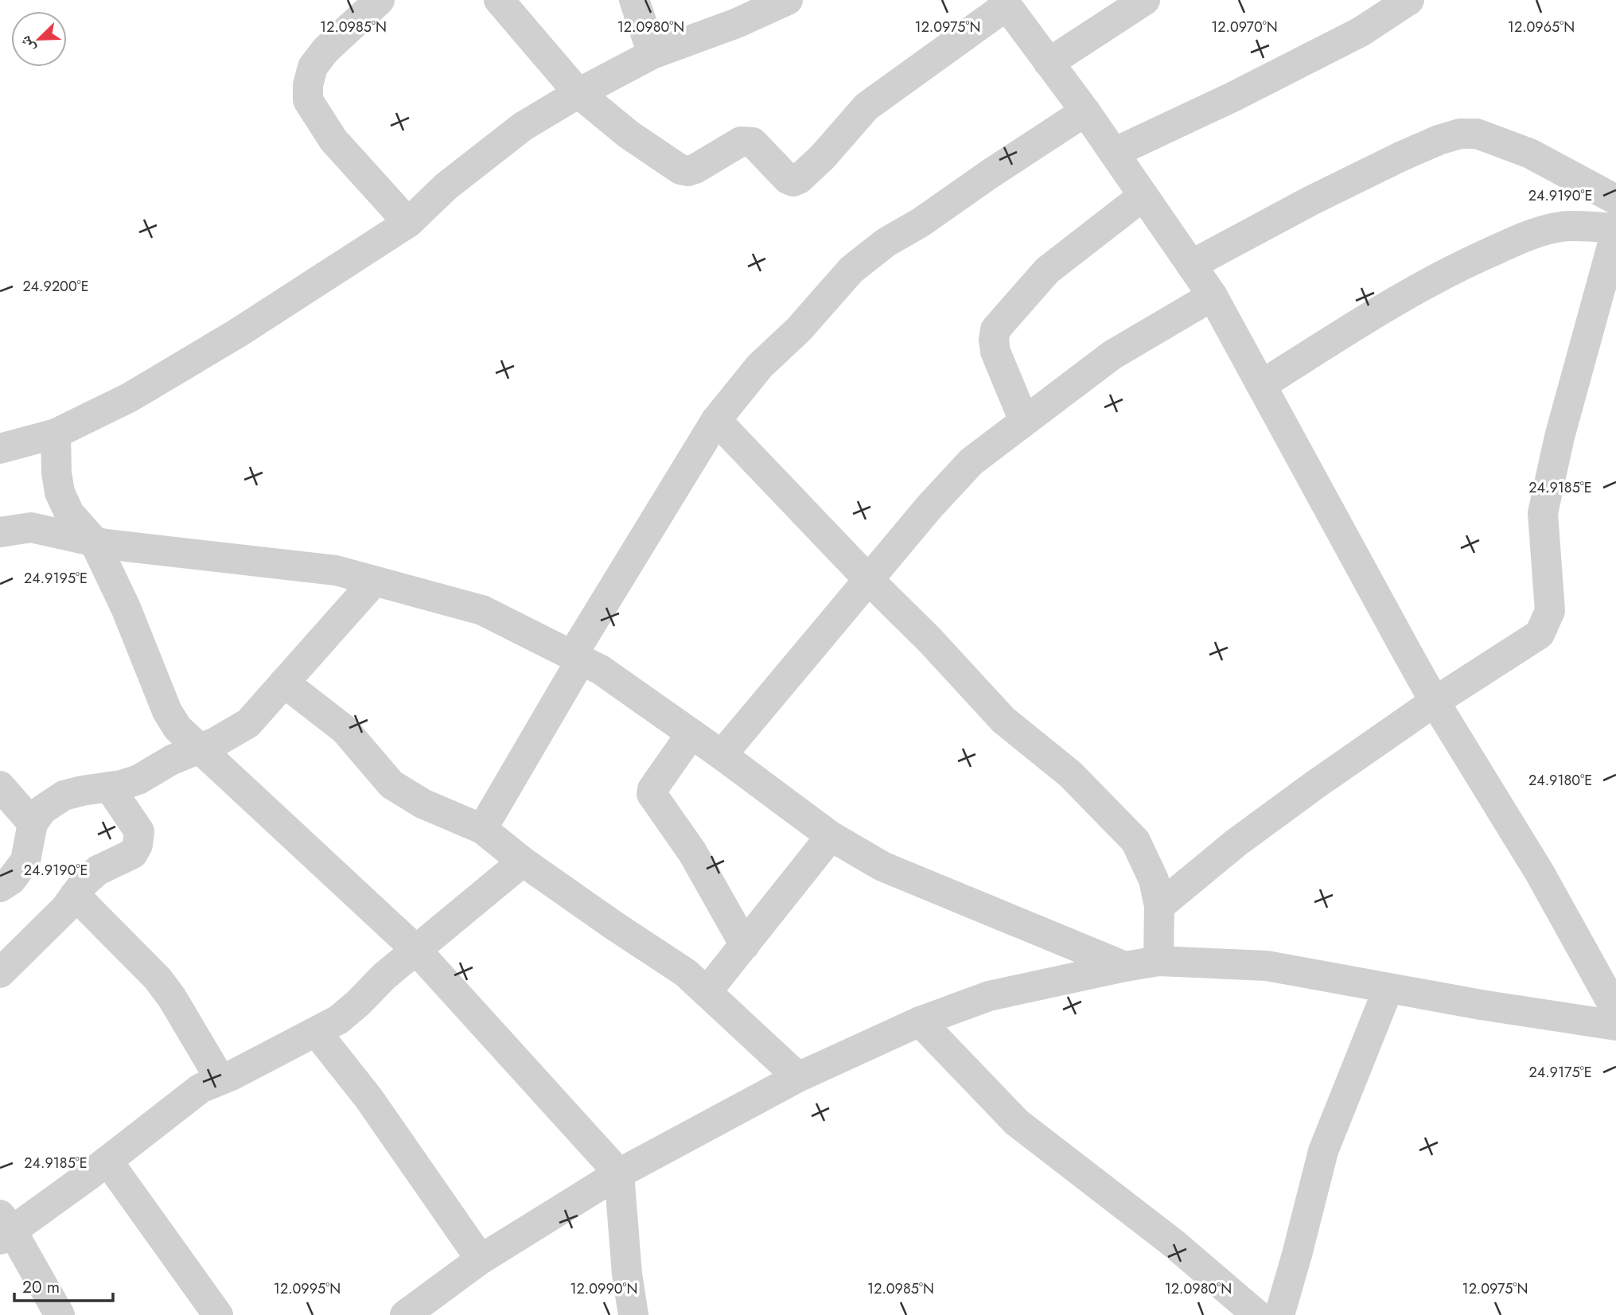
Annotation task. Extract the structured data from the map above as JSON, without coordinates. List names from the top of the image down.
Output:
{
  "scale_bar": "20 m",
  "north": "bottom left",
  "coordinates": [
    "12.0985°N",
    "12.0980°N",
    "12.0975°N",
    "12.0970°N",
    "12.0965°N",
    "24.9190°E",
    "24.9200°E",
    "24.9185°E",
    "24.9195°E",
    "24.9180°E",
    "24.9175°E",
    "12.0995°N",
    "12.0990°N"
  ]
}
